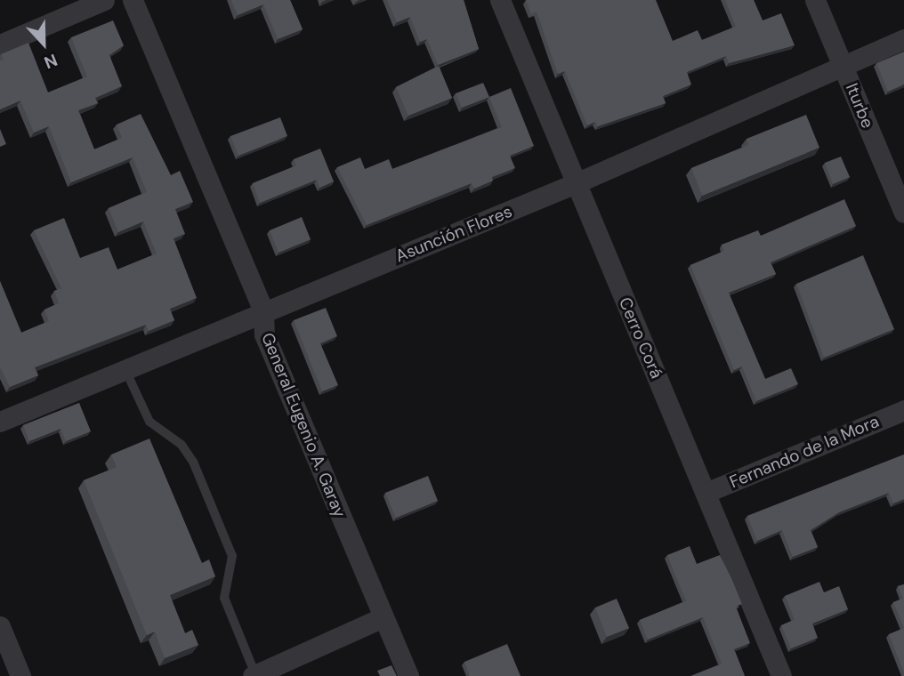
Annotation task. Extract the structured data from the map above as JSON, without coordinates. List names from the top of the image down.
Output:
{
  "streets": {
    "street": [
      "Iturbe",
      "Asunción Flores",
      "Cerro Corá",
      "General Eugenio A. Garay",
      "Fernando de la Mora"
    ]
  },
  "crossings": [
    ["Iturbe", "Asunción Flores"],
    ["Asunción Flores", "Cerro Corá"],
    ["Asunción Flores", "General Eugenio A. Garay"],
    ["Cerro Corá", "Fernando de la Mora"]
  ],
  "north": "bottom"
}
